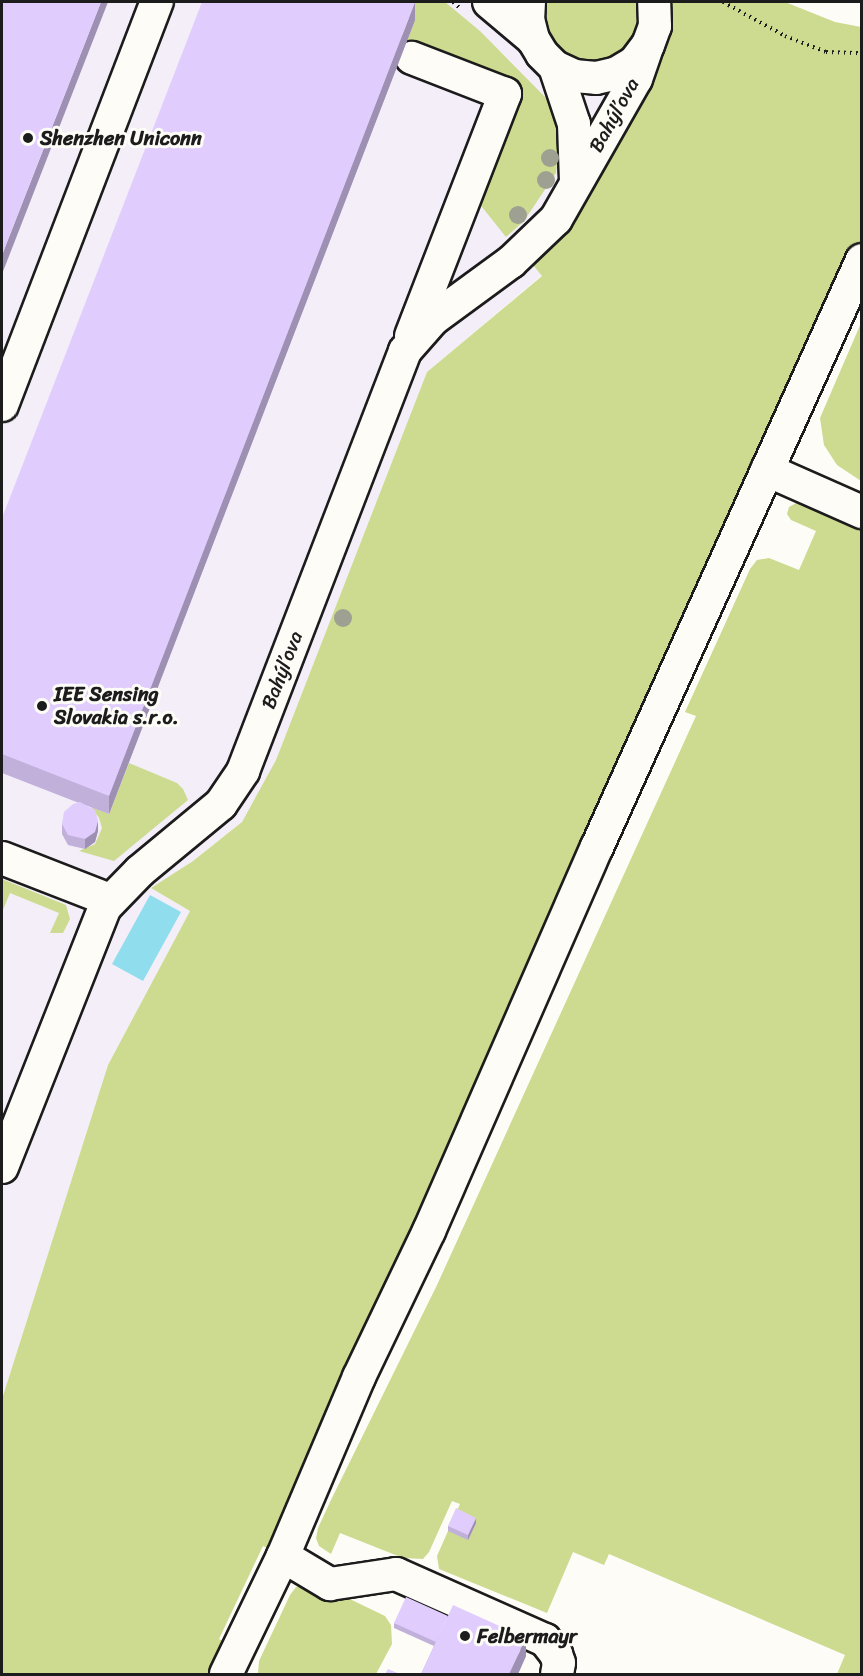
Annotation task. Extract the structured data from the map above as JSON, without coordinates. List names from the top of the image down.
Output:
{
  "streets": {
    "lane": ["Bahýľova"]
  },
  "places": ["Shenzhen Uniconn", "IEE Sensing Slovakia s.r.o.", "Felbermayr"]
}
